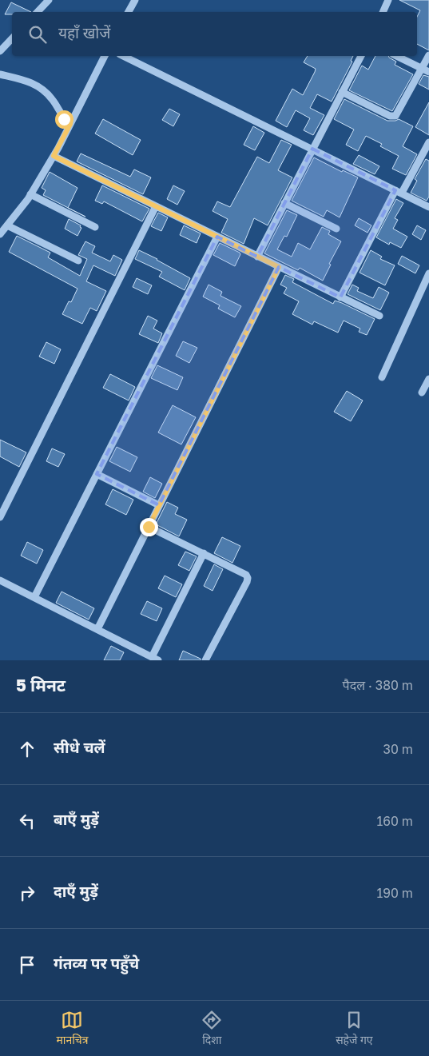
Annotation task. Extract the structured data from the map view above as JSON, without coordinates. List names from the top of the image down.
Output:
{
  "page": {
    "search": "यहाँ खोजें",
    "heading": ["5 मिनट", "पैदल · 380 m"],
    "list": [
      ["सीधे चलें", "30 m"],
      ["बाएँ मुड़ें", "160 m"],
      ["दाएँ मुड़ें", "190 m"],
      "गंतव्य पर पहुँचे"
    ],
    "nav": ["मानचित्र", "दिशा", "सहेजे गए"]
  }
}
